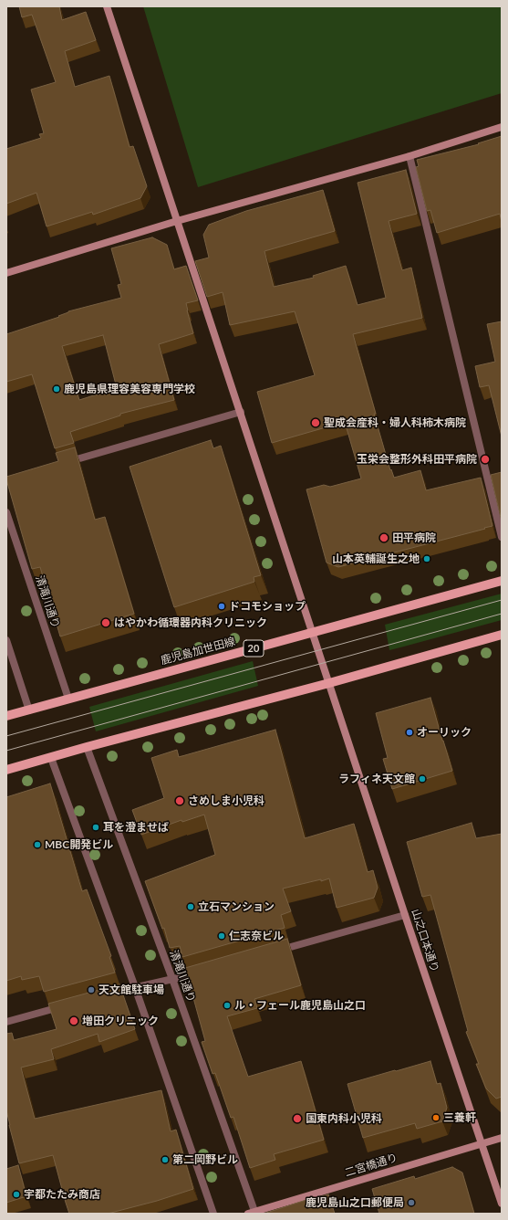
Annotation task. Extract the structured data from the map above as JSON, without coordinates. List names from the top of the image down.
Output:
{
  "streets": {
    "main road": ["20", "鹿児島加世田線"],
    "street": ["清滝川通り", "山之口本通り", "二宮橋通り"]
  },
  "crossings": [
    ["清滝川通り", "鹿児島加世田線"],
    ["清滝川通り", "二宮橋通り"],
    ["鹿児島加世田線", "山之口本通り"],
    ["山之口本通り", "二宮橋通り"]
  ],
  "places": [
    "鹿児島県理容美容専門学校",
    "聖成会産科・婦人科柿木病院",
    "玉栄会整形外科田平病院",
    "田平病院",
    "山本英輔誕生之地",
    "ドコモショップ",
    "はやかわ循環器内科クリニック",
    "オーリック",
    "ラフィネ天文館",
    "さめしま小児科",
    "耳を澄ませば",
    "MBC開発ビル",
    "立石マンション",
    "仁志奈ビル",
    "天文館駐車場",
    "ル・フェール鹿児島山之口",
    "増田クリニック",
    "三養軒",
    "国東内科小児科",
    "第二岡野ビル",
    "宇都たたみ商店",
    "鹿児島山之口郵便局"
  ]
}
